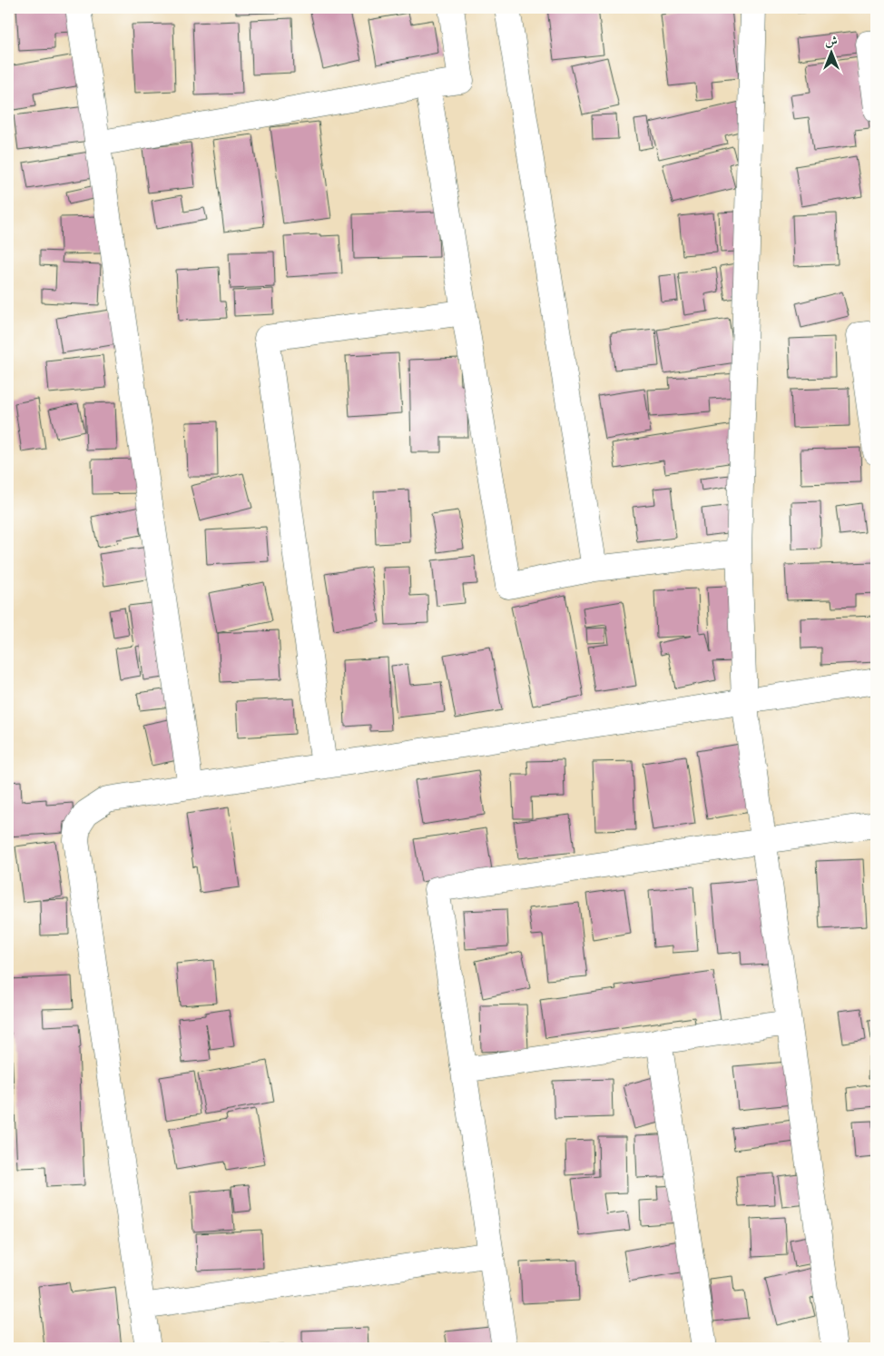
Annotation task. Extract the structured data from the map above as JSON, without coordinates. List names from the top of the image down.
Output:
{
  "north": "top"
}
